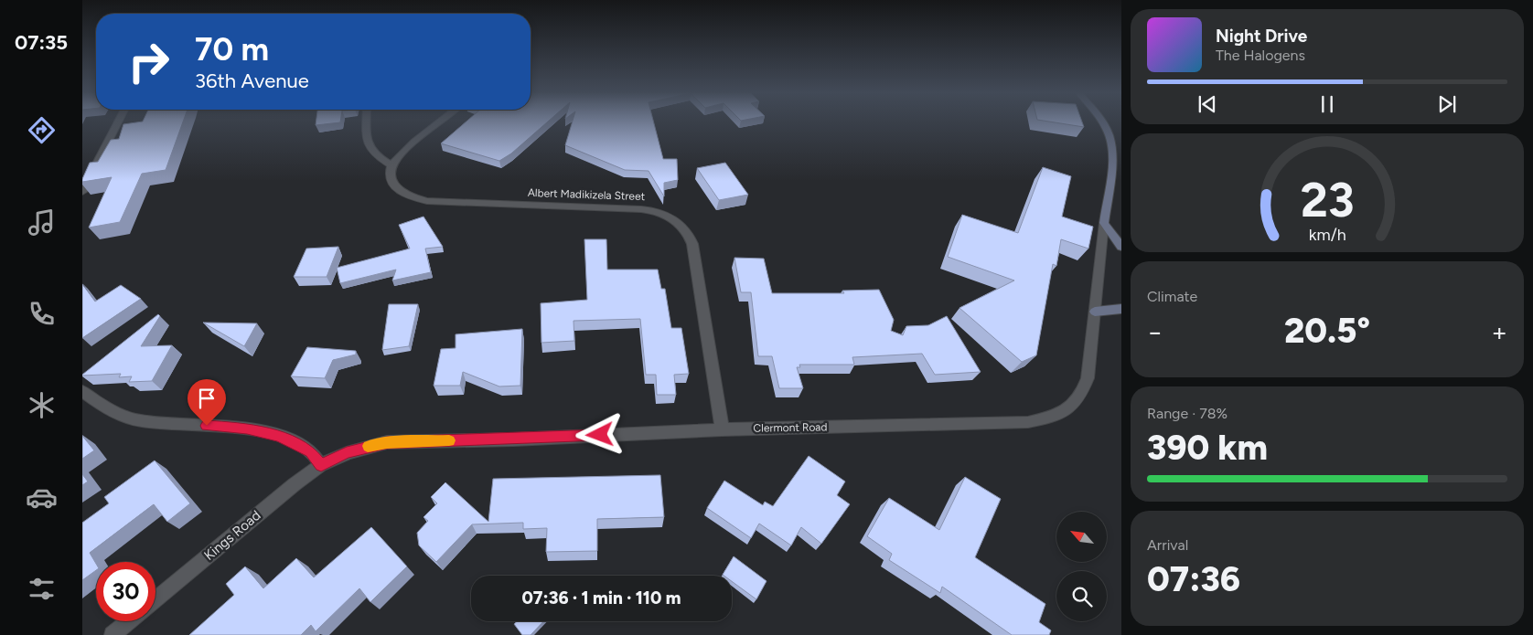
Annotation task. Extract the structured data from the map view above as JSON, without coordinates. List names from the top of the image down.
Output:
{
  "streets": {
    "street": ["Albert Madikizela Street", "Clermont Road", "Kings Road"]
  },
  "crossings": [
    ["Albert Madikizela Street", "Clermont Road"],
    ["Clermont Road", "Kings Road"]
  ],
  "north": "top left",
  "page": {
    "tabs": "07:35",
    "turn": ["70 m", "36th Avenue"],
    "song": ["Night Drive", "The Halogens"],
    "tile": [
      "Climate",
      ["Range · 78%", "390 km"],
      ["Arrival", "07:36"]
    ],
    "heat": ["−", "20.5°", "+"],
    "limit": "30",
    "trip": "07:36 · 1 min · 110 m",
    "gauge": ["23", "km/h"]
  }
}
